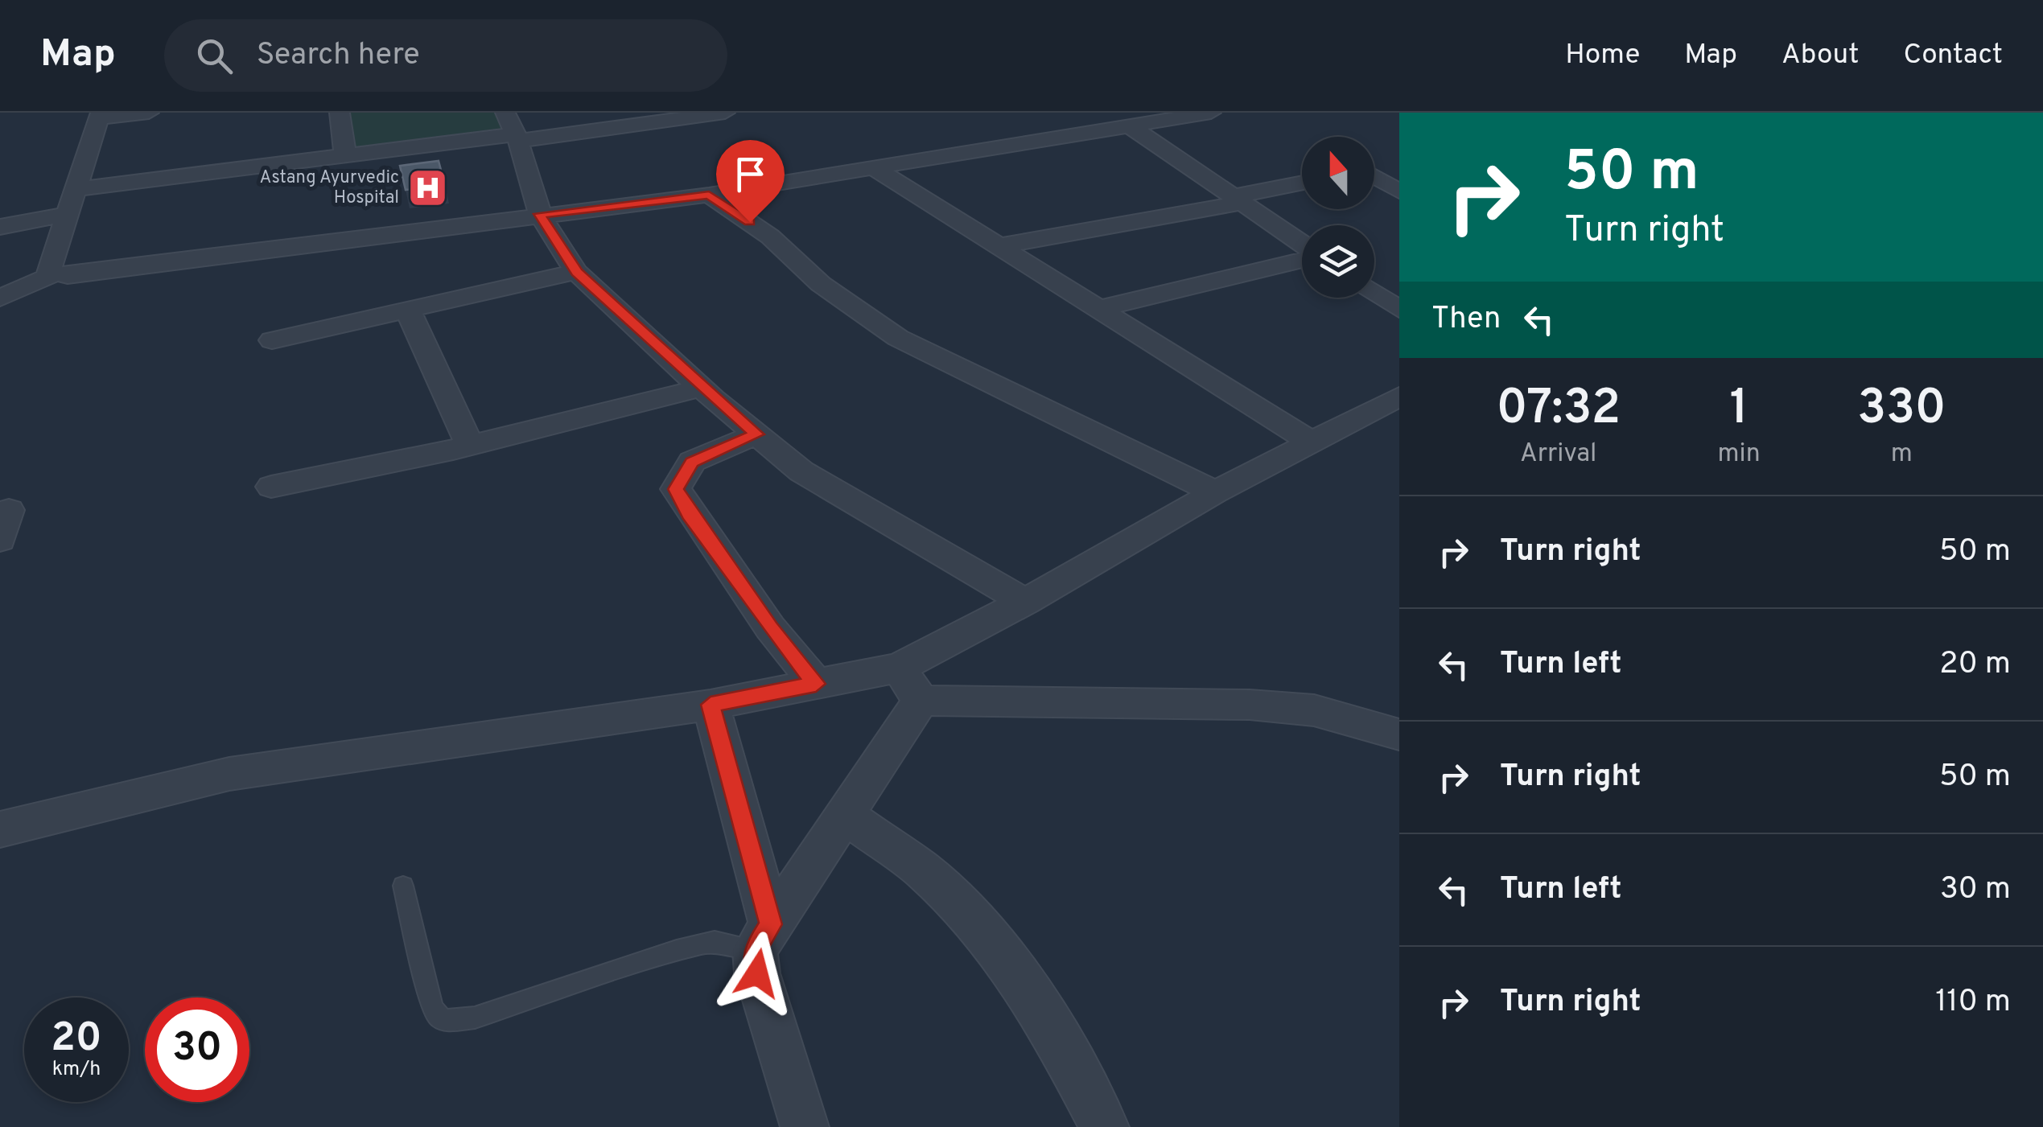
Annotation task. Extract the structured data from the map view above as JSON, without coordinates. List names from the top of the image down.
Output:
{
  "places": {
    "hospital": ["Astang Ayurvedic Hospital"]
  },
  "north": "top",
  "page": {
    "header": "Map",
    "search": "Search here",
    "nav": [
      "Home",
      "Map",
      "About",
      "Contact"
    ],
    "turn": ["50 m", "Turn right"],
    "then": "Then",
    "eta": [
      "07:32",
      "Arrival",
      "1",
      "min",
      "330",
      "m"
    ],
    "list": [
      {
        "name": "Turn right",
        "value": "50 m"
      },
      {
        "name": "Turn left",
        "value": "20 m"
      },
      {
        "name": "Turn right",
        "value": "50 m"
      },
      {
        "name": "Turn left",
        "value": "30 m"
      },
      {
        "name": "Turn right",
        "value": "110 m"
      }
    ],
    "speed": "20 km/h",
    "limit": "30"
  }
}
